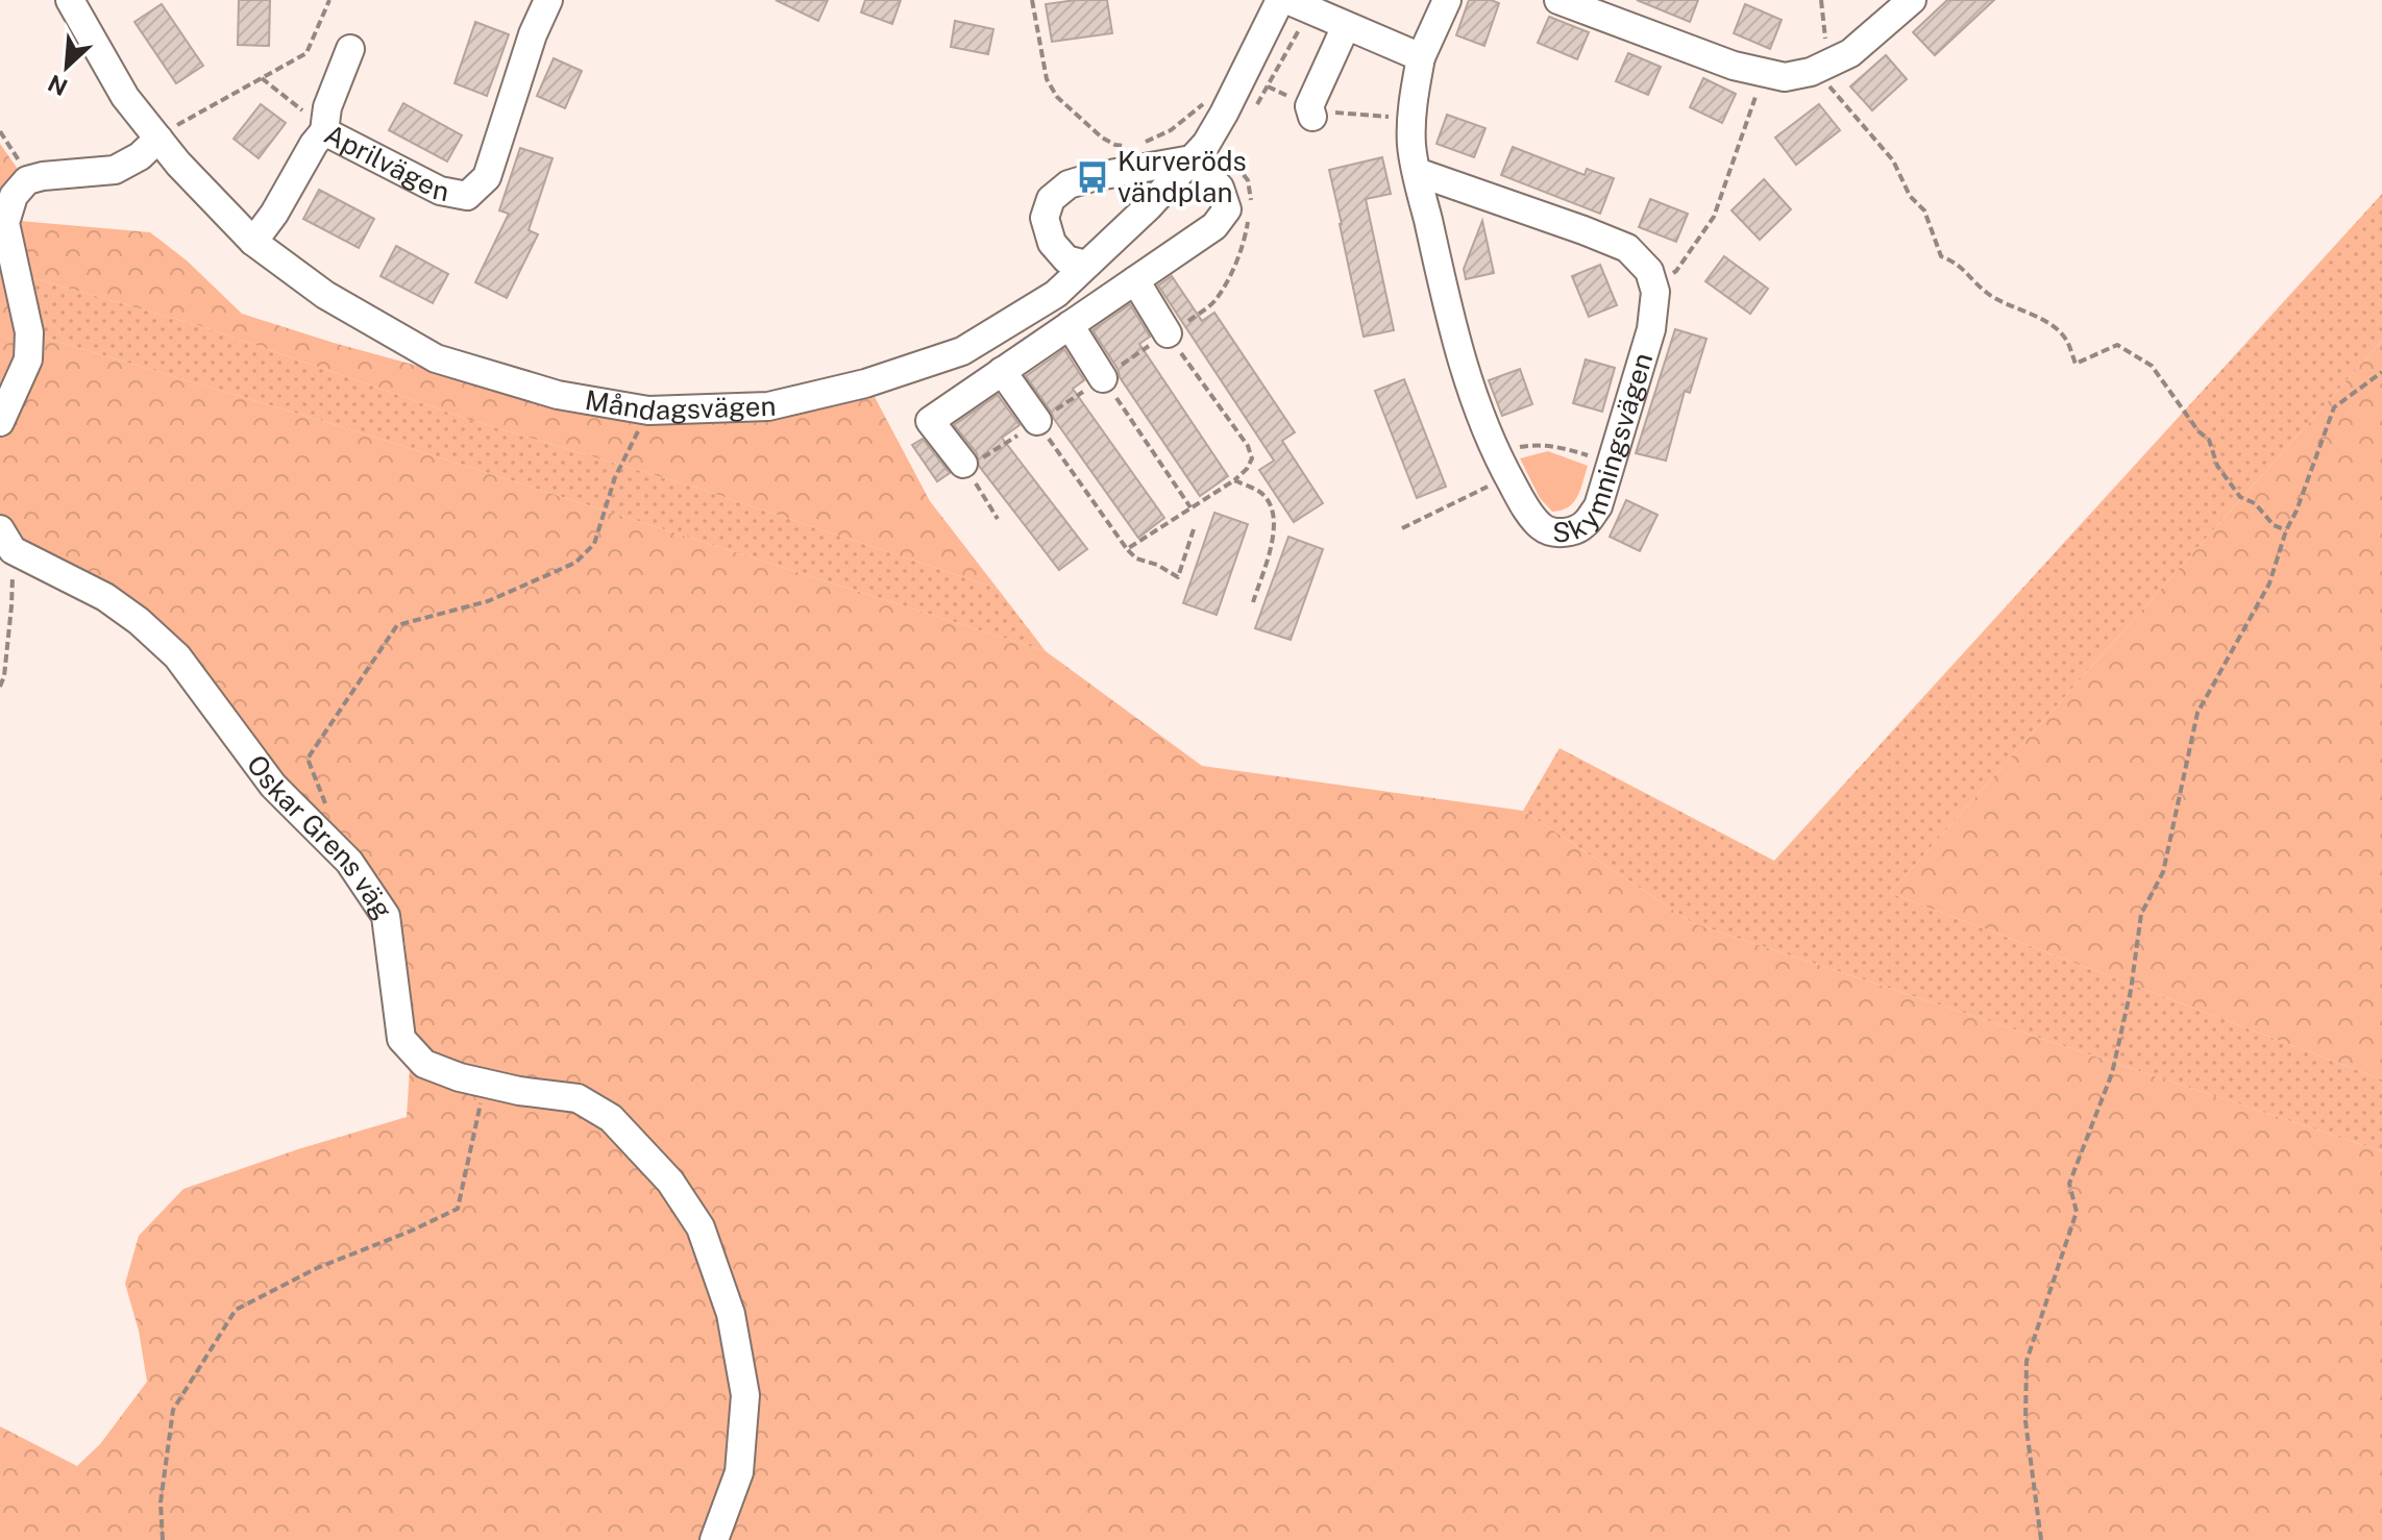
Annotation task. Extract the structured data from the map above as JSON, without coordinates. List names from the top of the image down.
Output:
{
  "streets": {
    "street": [
      "Aprilvägen",
      "Måndagsvägen",
      "Skymningsvägen",
      "Oskar Grens väg"
    ]
  },
  "crossings": [
    ["Aprilvägen", "Måndagsvägen"]
  ],
  "places": {
    "bus stop": ["Kurveröds vändplan"]
  },
  "north": "bottom left"
}
